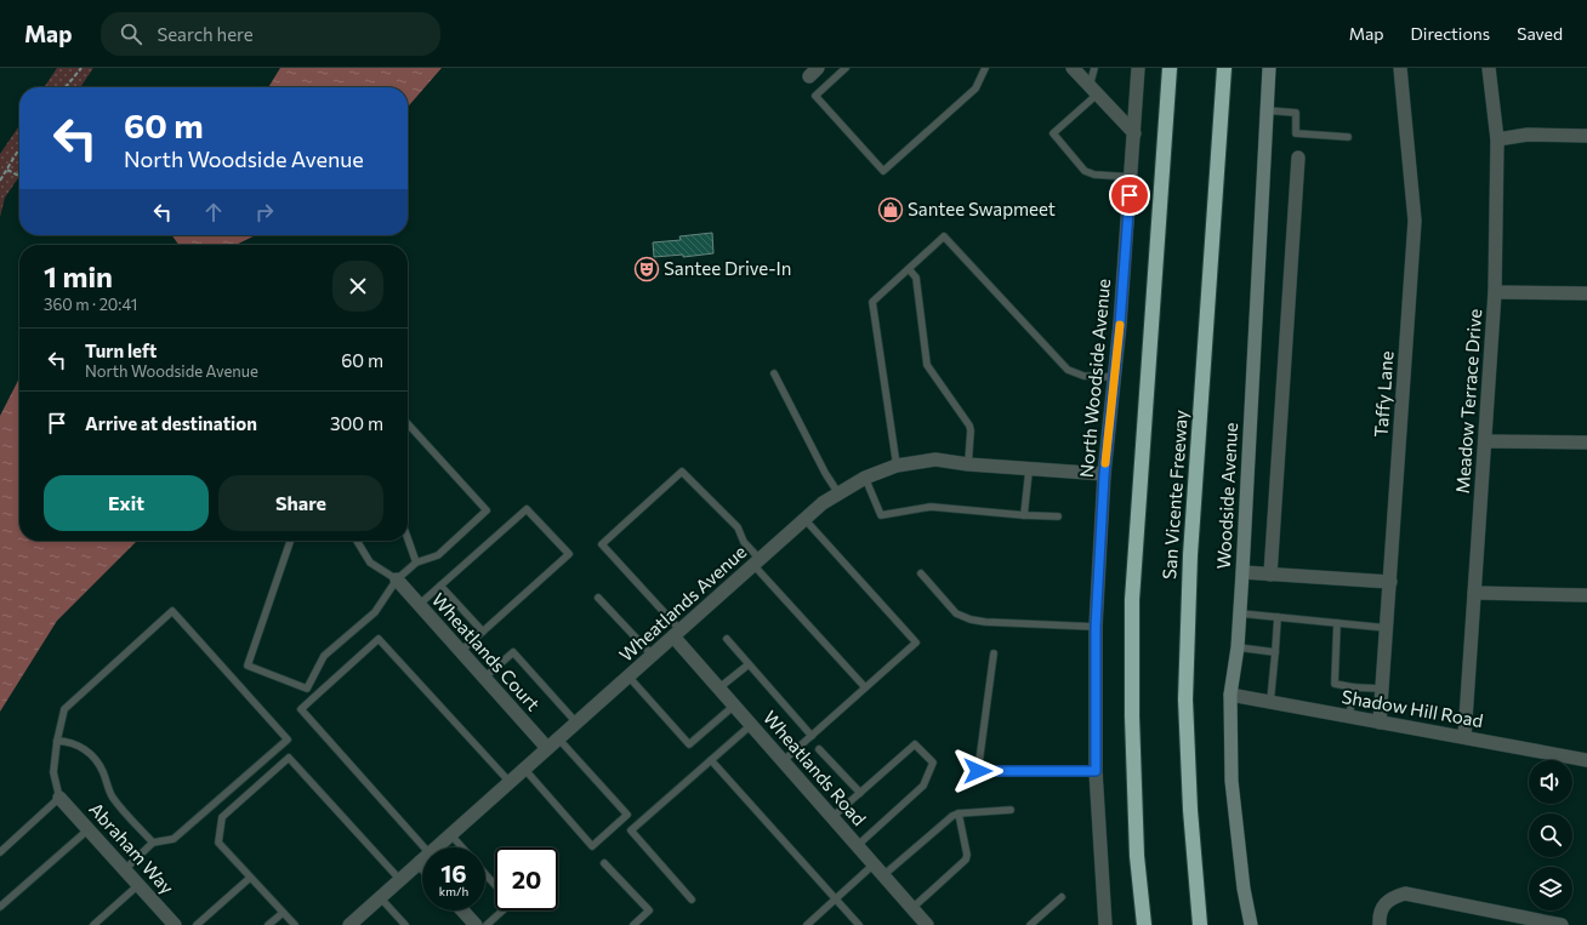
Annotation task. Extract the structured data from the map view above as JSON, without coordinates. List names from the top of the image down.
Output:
{
  "streets": {
    "highway": ["San Vicente Freeway"],
    "main road": ["Woodside Avenue"],
    "street": [
      "North Woodside Avenue",
      "Taffy Lane",
      "Meadow Terrace Drive",
      "Wheatlands Avenue",
      "Wheatlands Court",
      "Shadow Hill Road",
      "Wheatlands Road",
      "Abraham Way"
    ]
  },
  "crossings": [
    ["North Woodside Avenue", "Wheatlands Avenue"],
    ["Taffy Lane", "Shadow Hill Road"],
    ["Meadow Terrace Drive", "Shadow Hill Road"],
    ["Woodside Avenue", "Shadow Hill Road"],
    ["Wheatlands Avenue", "Wheatlands Court"],
    ["Wheatlands Avenue", "Wheatlands Road"]
  ],
  "places": {
    "shop": ["Santee Swapmeet"],
    "theatre": ["Santee Drive-In"]
  },
  "page": {
    "header": "Map",
    "search": "Search here",
    "nav": ["Map", "Directions", "Saved"],
    "turn": ["60 m", "North Woodside Avenue"],
    "heading": ["1 min", "360 m · 20:41"],
    "list": [
      {
        "name": "Turn left",
        "note": "North Woodside Avenue",
        "value": "60 m"
      },
      {
        "name": "Arrive at destination",
        "value": "300 m"
      }
    ],
    "buttons": ["Exit", "Share"],
    "speed": "16 km/h",
    "limit": "20"
  }
}
